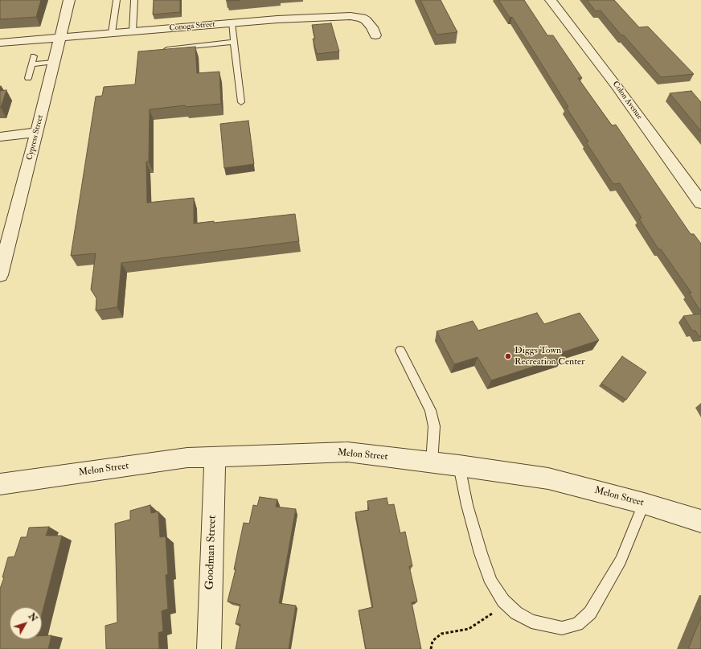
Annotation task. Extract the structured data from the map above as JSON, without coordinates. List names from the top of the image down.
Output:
{
  "streets": {
    "street": [
      "Conoga Street",
      "Colon Avenue",
      "Cypress Street",
      "Melon Street",
      "Goodman Street"
    ]
  },
  "crossings": [
    ["Conoga Street", "Cypress Street"],
    ["Melon Street", "Goodman Street"]
  ],
  "places": ["Diggs Town Recreation Center"],
  "north": "top right"
}
